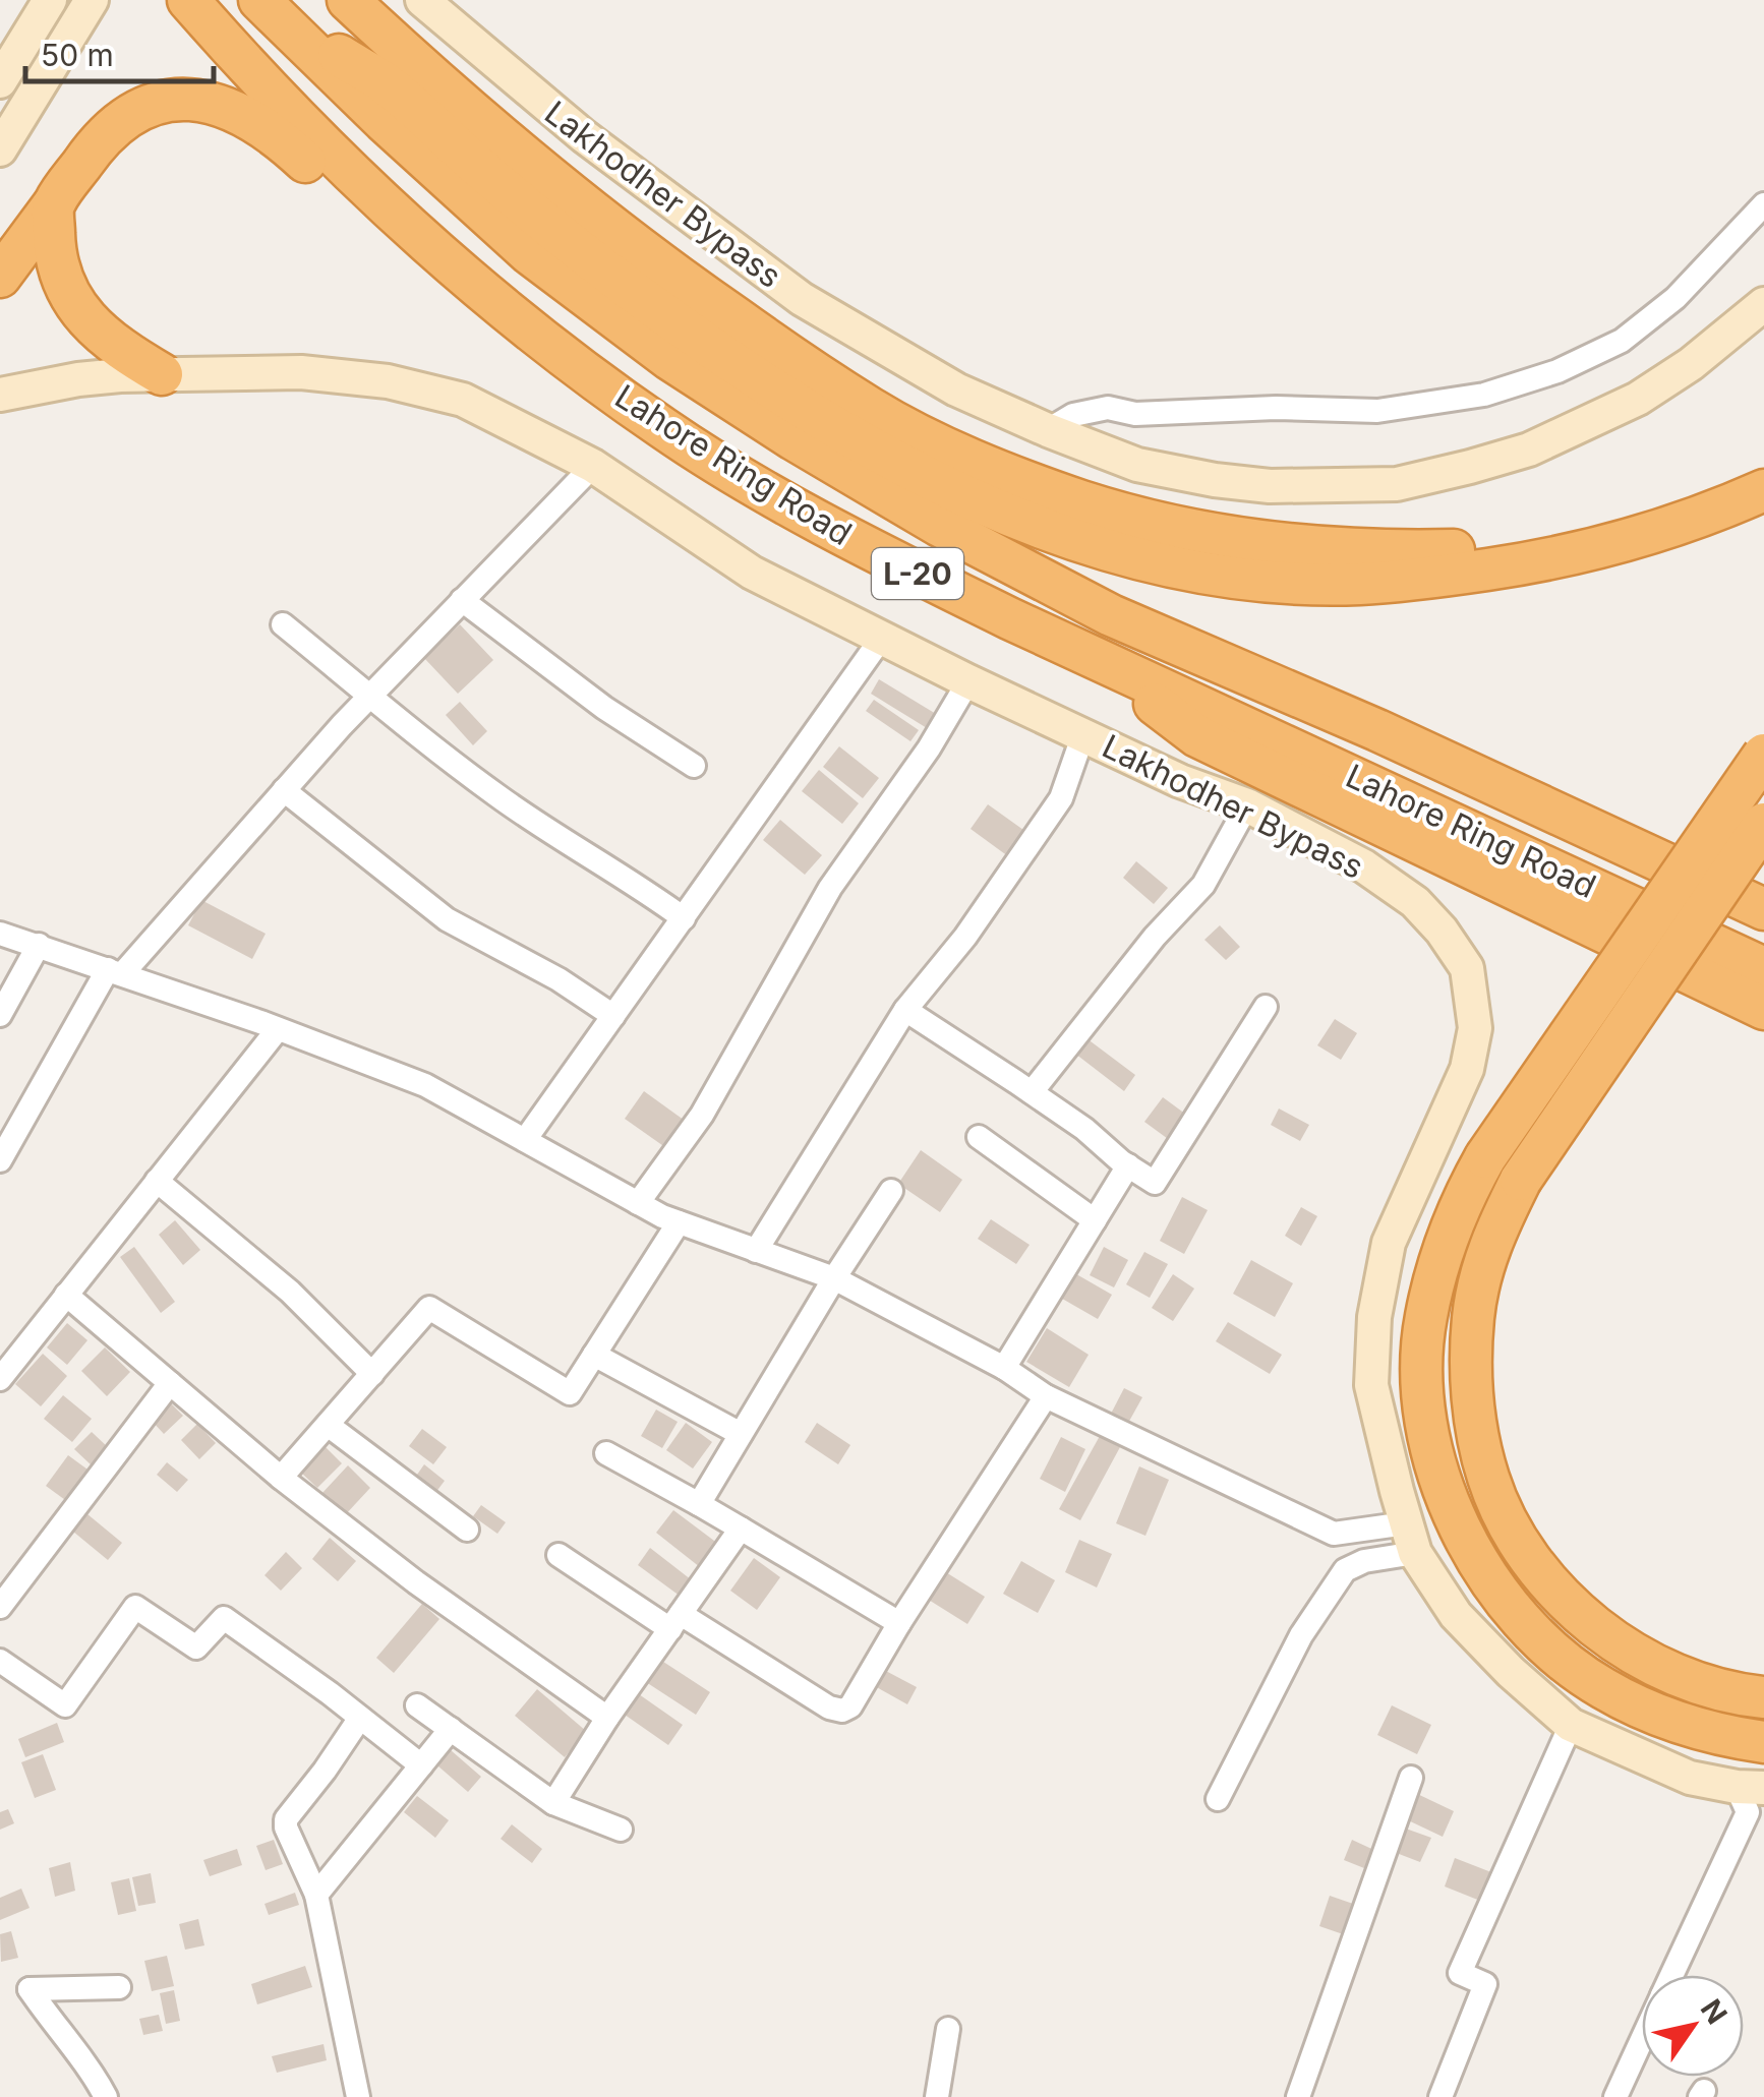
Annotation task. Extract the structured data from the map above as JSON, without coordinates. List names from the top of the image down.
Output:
{
  "streets": {
    "highway": ["Lahore Ring Road", "L-20"],
    "main road": ["Lakhodher Bypass"]
  },
  "scale_bar": "50 m",
  "north": "top right"
}
